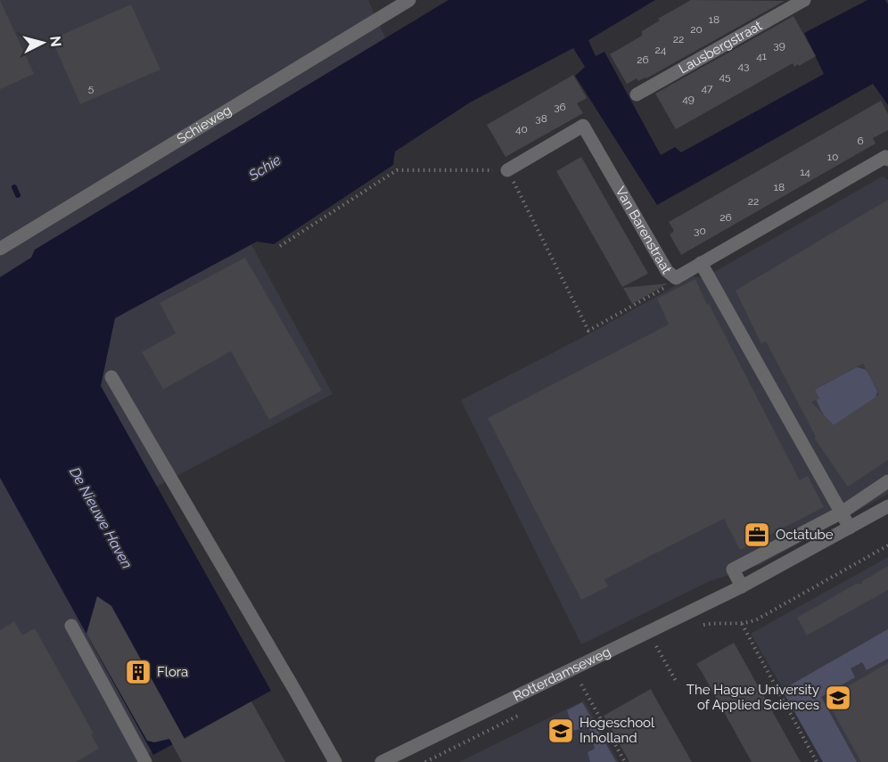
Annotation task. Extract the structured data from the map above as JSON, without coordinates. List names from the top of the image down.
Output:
{
  "streets": {
    "street": [
      "Lausbergstraat",
      "Schieweg",
      "Van Barenstraat",
      "Rotterdamseweg"
    ]
  },
  "water": ["Schie", "De Nieuwe Haven"],
  "places": {
    "office": ["Octatube"],
    "building": ["Flora"],
    "school or university": ["The Hague University of Applied Sciences", "Hogeschool Inholland"]
  },
  "house_numbers": [
    "18",
    "20",
    "22",
    "39",
    "24",
    "41",
    "26",
    "43",
    "45",
    "5",
    "47",
    "49",
    "36",
    "38",
    "40",
    "6",
    "10",
    "14",
    "18",
    "22",
    "26",
    "30"
  ],
  "north": "right"
}
